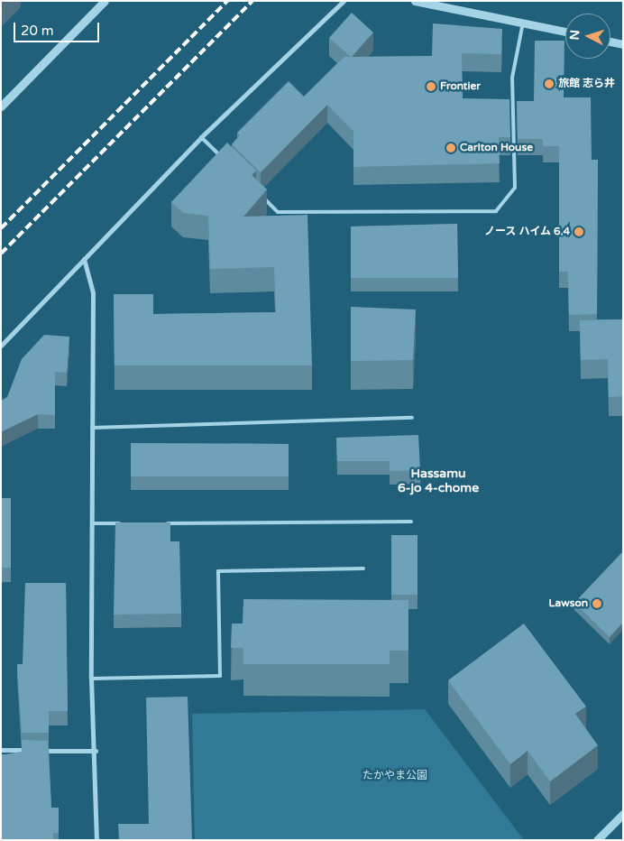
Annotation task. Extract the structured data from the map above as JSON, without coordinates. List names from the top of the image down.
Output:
{
  "districts": ["Hassamu 6-jo 4-chome"],
  "parks": ["たかやま公園"],
  "places": [
    "旅館 志ら井",
    "Frontier",
    "Carlton House",
    "ノース ハイム 6.4",
    "Lawson"
  ],
  "scale_bar": "20 m",
  "north": "left"
}
